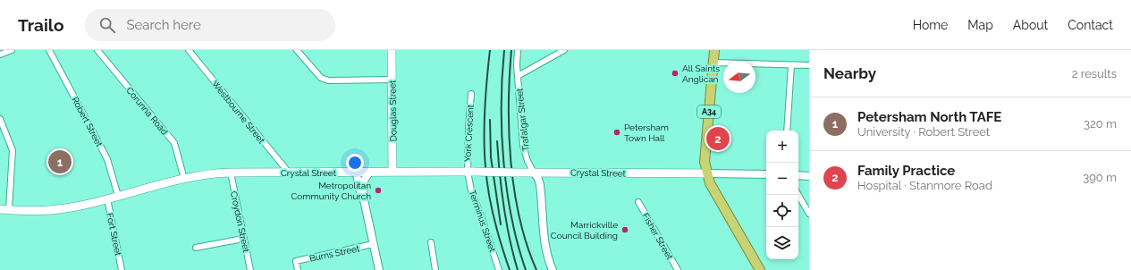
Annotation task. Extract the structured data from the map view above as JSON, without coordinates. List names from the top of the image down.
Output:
{
  "streets": {
    "highway": ["A34"],
    "main road": ["Douglas Street", "Crystal Street"],
    "street": [
      "Corunna Road",
      "Westbourne Street",
      "Trafalgar Street",
      "Robert Street",
      "York Crescent",
      "Terminus Street",
      "Croydon Street",
      "Fort Street",
      "Fisher Street",
      "Burns Street"
    ]
  },
  "crossings": [
    ["Corunna Road", "Crystal Street"],
    ["Douglas Street", "Crystal Street"],
    ["Westbourne Street", "Crystal Street"],
    ["A34", "Crystal Street"],
    ["Trafalgar Street", "Crystal Street"],
    ["Robert Street", "Crystal Street"],
    ["York Crescent", "Crystal Street"],
    ["York Crescent", "Terminus Street"],
    ["Crystal Street", "Terminus Street"],
    ["Crystal Street", "Croydon Street"],
    ["Crystal Street", "Fort Street"]
  ],
  "places": [
    "All Saints Anglican",
    "Petersham Town Hall",
    "Metropolitan Community Church",
    "Marrickville Council Building"
  ],
  "north": "left",
  "page": {
    "header": "Trailo",
    "search": "Search here",
    "nav": [
      "Home",
      "Map",
      "About",
      "Contact"
    ],
    "heading": ["Nearby", "2 results"],
    "list": [
      {
        "mark": "1",
        "name": "Petersham North TAFE",
        "note": "University · Robert Street",
        "value": "320 m"
      },
      {
        "mark": "2",
        "name": "Family Practice",
        "note": "Hospital · Stanmore Road",
        "value": "390 m"
      }
    ],
    "pins": ["2", "1"],
    "map_buttons": ["+", "−"]
  }
}
